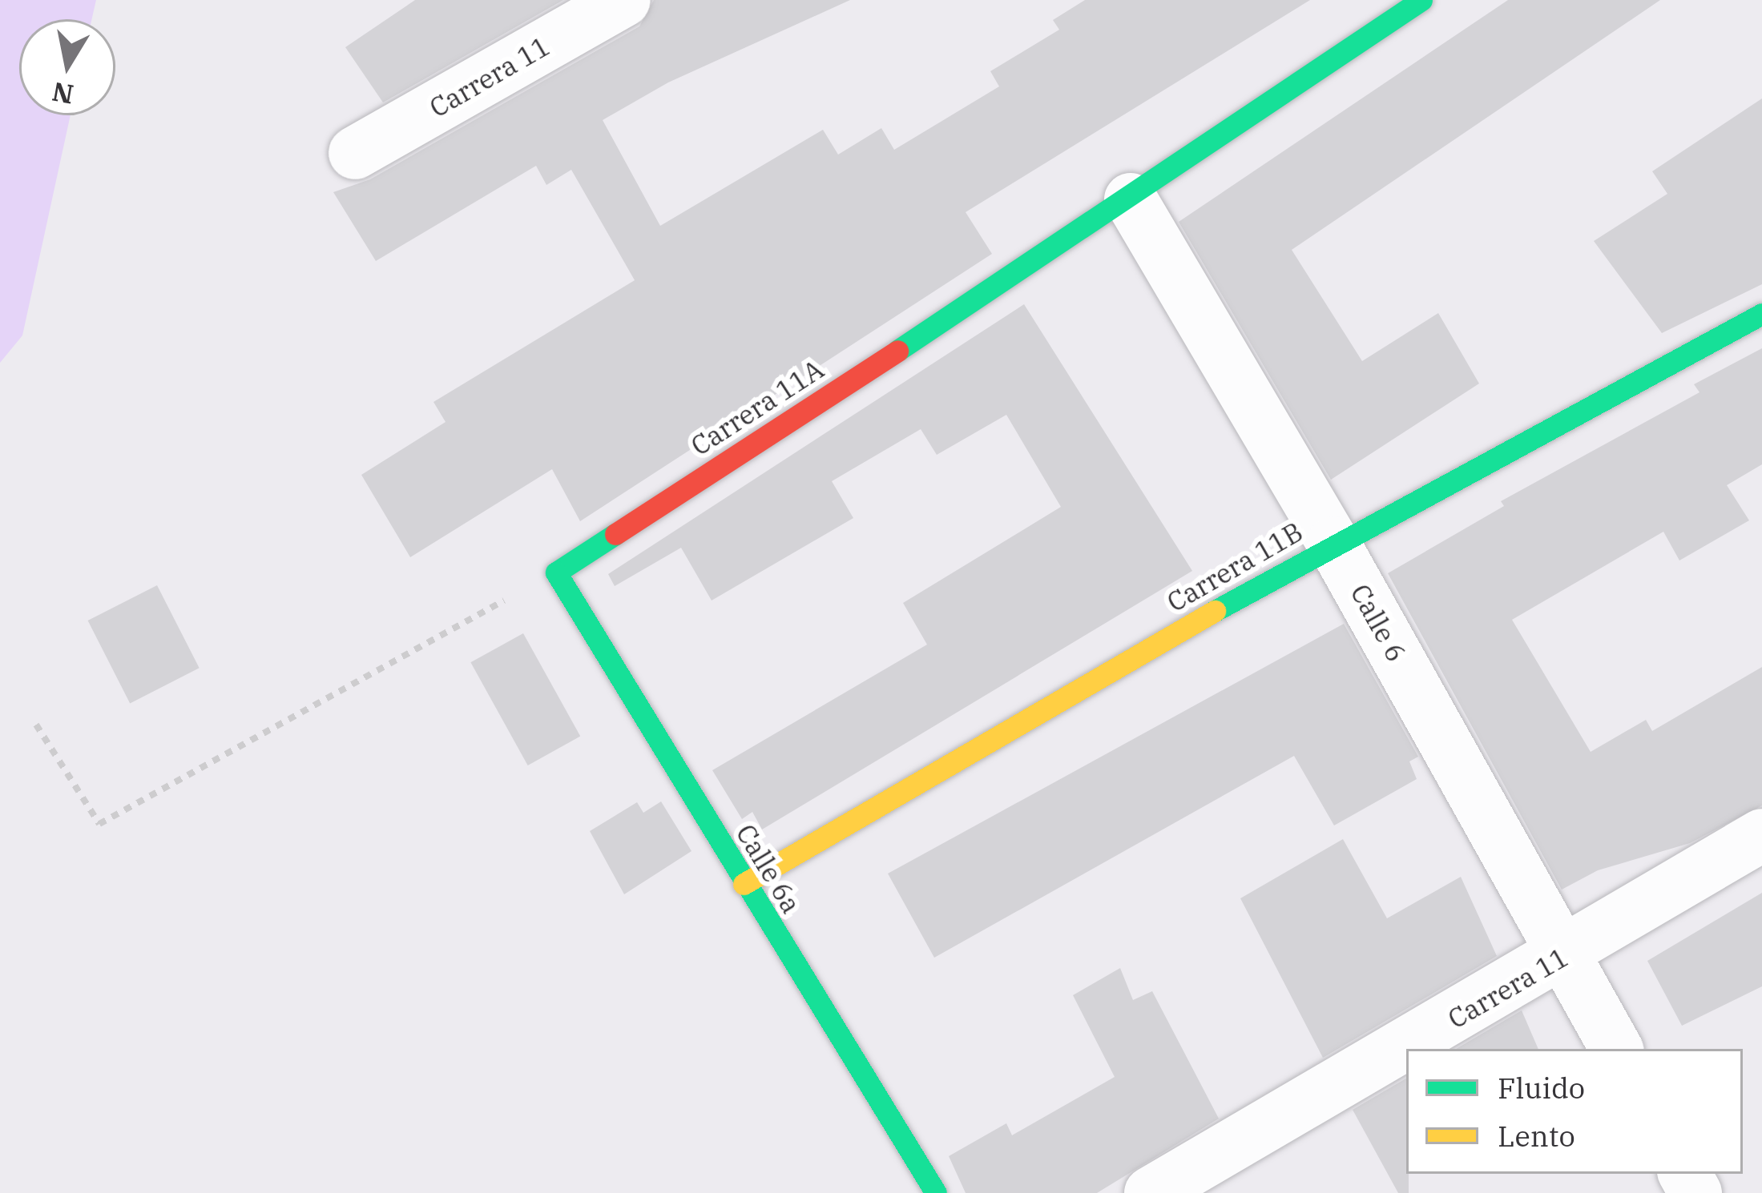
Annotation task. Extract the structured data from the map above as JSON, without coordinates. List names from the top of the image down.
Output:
{
  "streets": {
    "street": [
      "Carrera 11",
      "Carrera 11A",
      "Carrera 11B",
      "Calle 6",
      "Calle 6a"
    ]
  },
  "crossings": [
    ["Carrera 11", "Calle 6"],
    ["Carrera 11A", "Calle 6"],
    ["Carrera 11A", "Calle 6a"],
    ["Carrera 11B", "Calle 6"],
    ["Carrera 11B", "Calle 6a"]
  ],
  "legend": ["Fluido", "Lento"],
  "north": "bottom"
}
